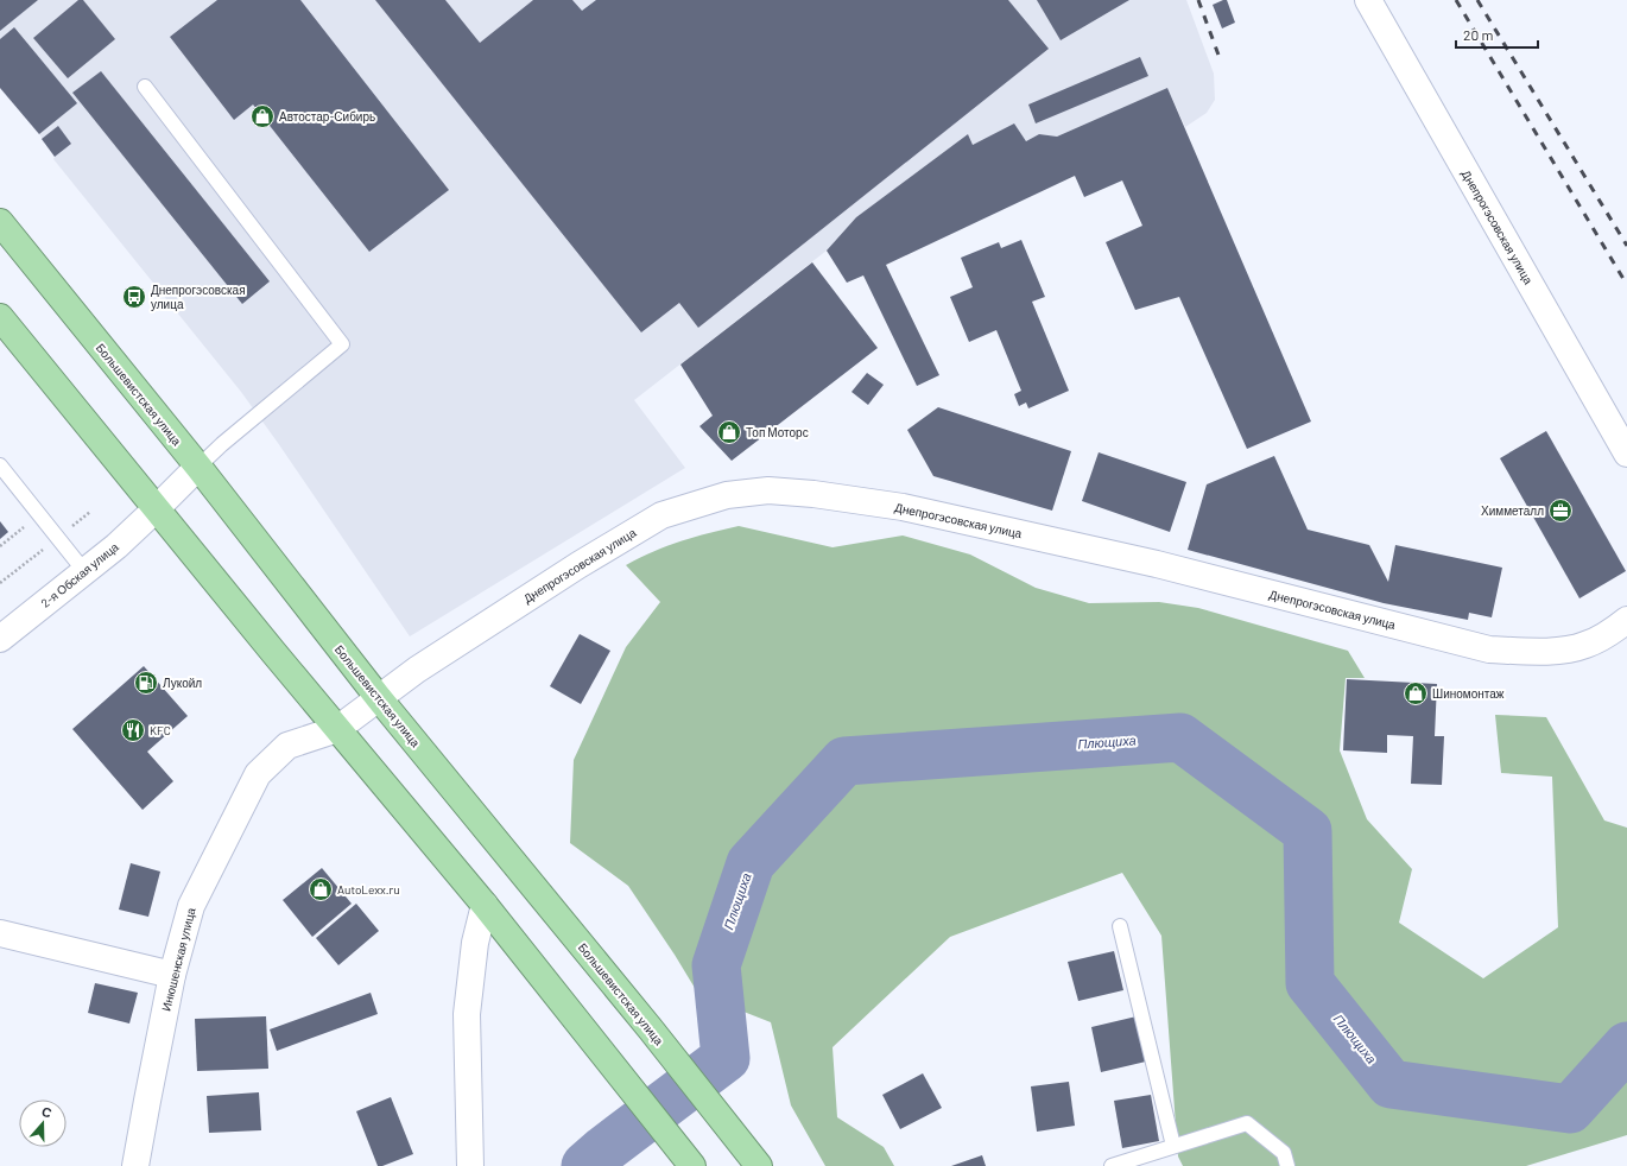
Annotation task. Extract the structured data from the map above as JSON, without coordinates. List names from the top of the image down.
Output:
{
  "streets": {
    "highway": ["Большевистская улица"],
    "street": ["Днепрогэсовская улица", "2-я Обская улица", "Инюшенская улица"]
  },
  "crossings": [
    ["Днепрогэсовская улица", "Большевистская улица"],
    ["Днепрогэсовская улица", "Инюшенская улица"],
    ["Большевистская улица", "2-я Обская улица"]
  ],
  "water": ["Плющиха"],
  "places": {
    "shop": [
      "Автостар-Сибирь",
      "Топ Моторс",
      "Шиномонтаж",
      "AutoLexx.ru"
    ],
    "bus stop": ["Днепрогэсовская улица"],
    "office": ["Химметалл"],
    "fuel station": ["Лукойл"],
    "restaurant": ["KFC"]
  },
  "scale_bar": "20 m",
  "north": "top"
}
